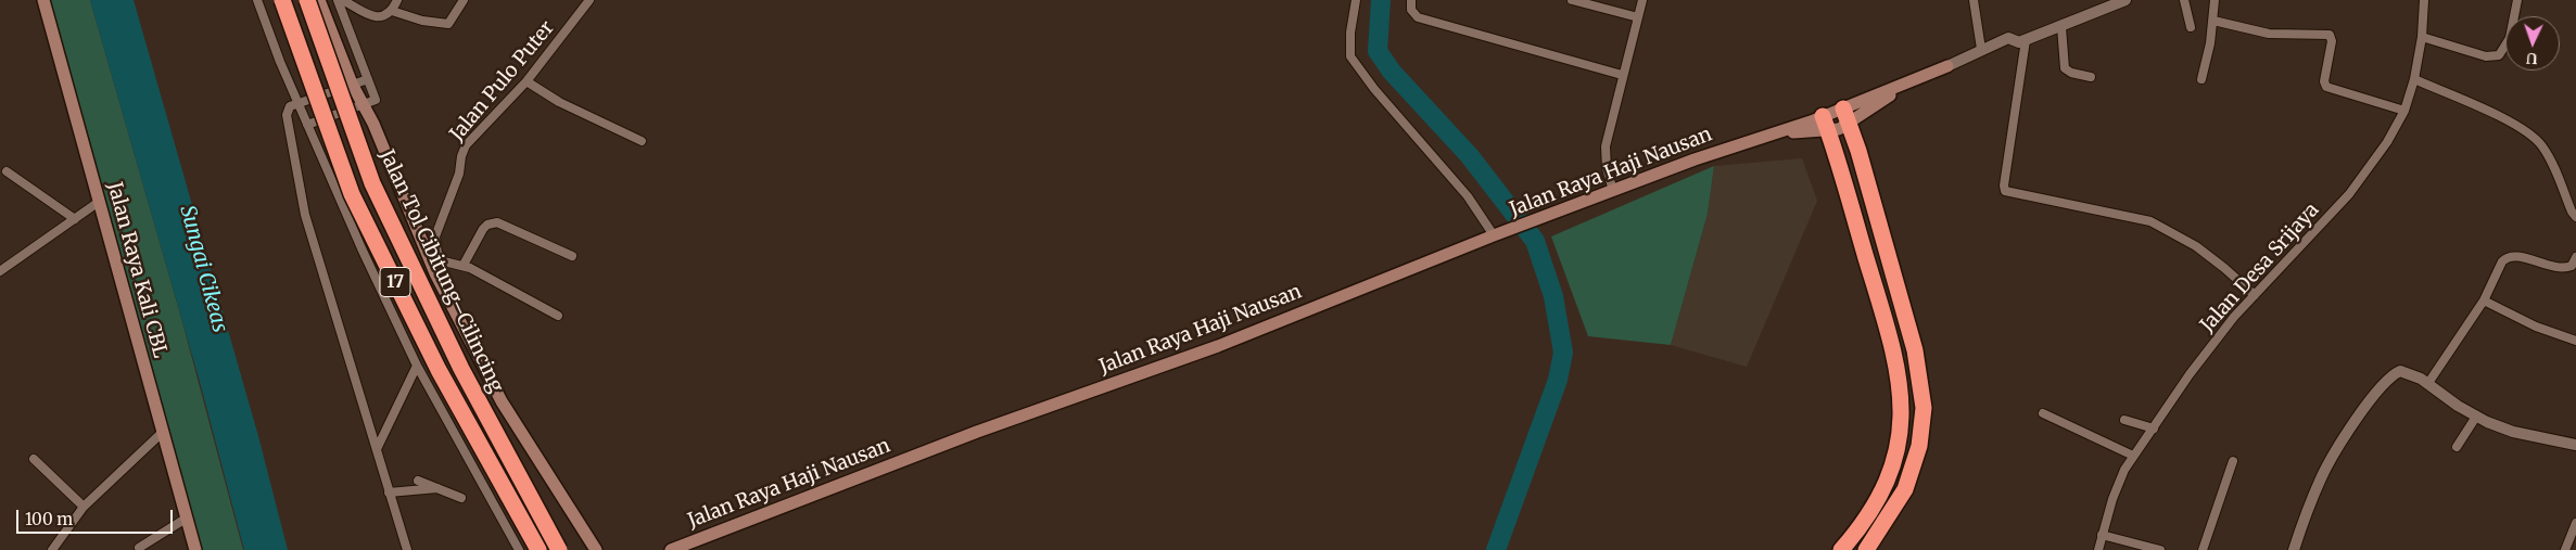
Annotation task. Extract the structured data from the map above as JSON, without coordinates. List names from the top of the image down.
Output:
{
  "streets": {
    "highway": ["Jalan Tol Cibitung–Cilincing", "17"],
    "main road": ["Jalan Raya Haji Nausan", "Jalan Raya Kali CBL"],
    "street": ["Jalan Pulo Puter", "Jalan Desa Srijaya"]
  },
  "water": ["Sungai Cikeas"],
  "scale_bar": "100 m",
  "north": "bottom"
}
